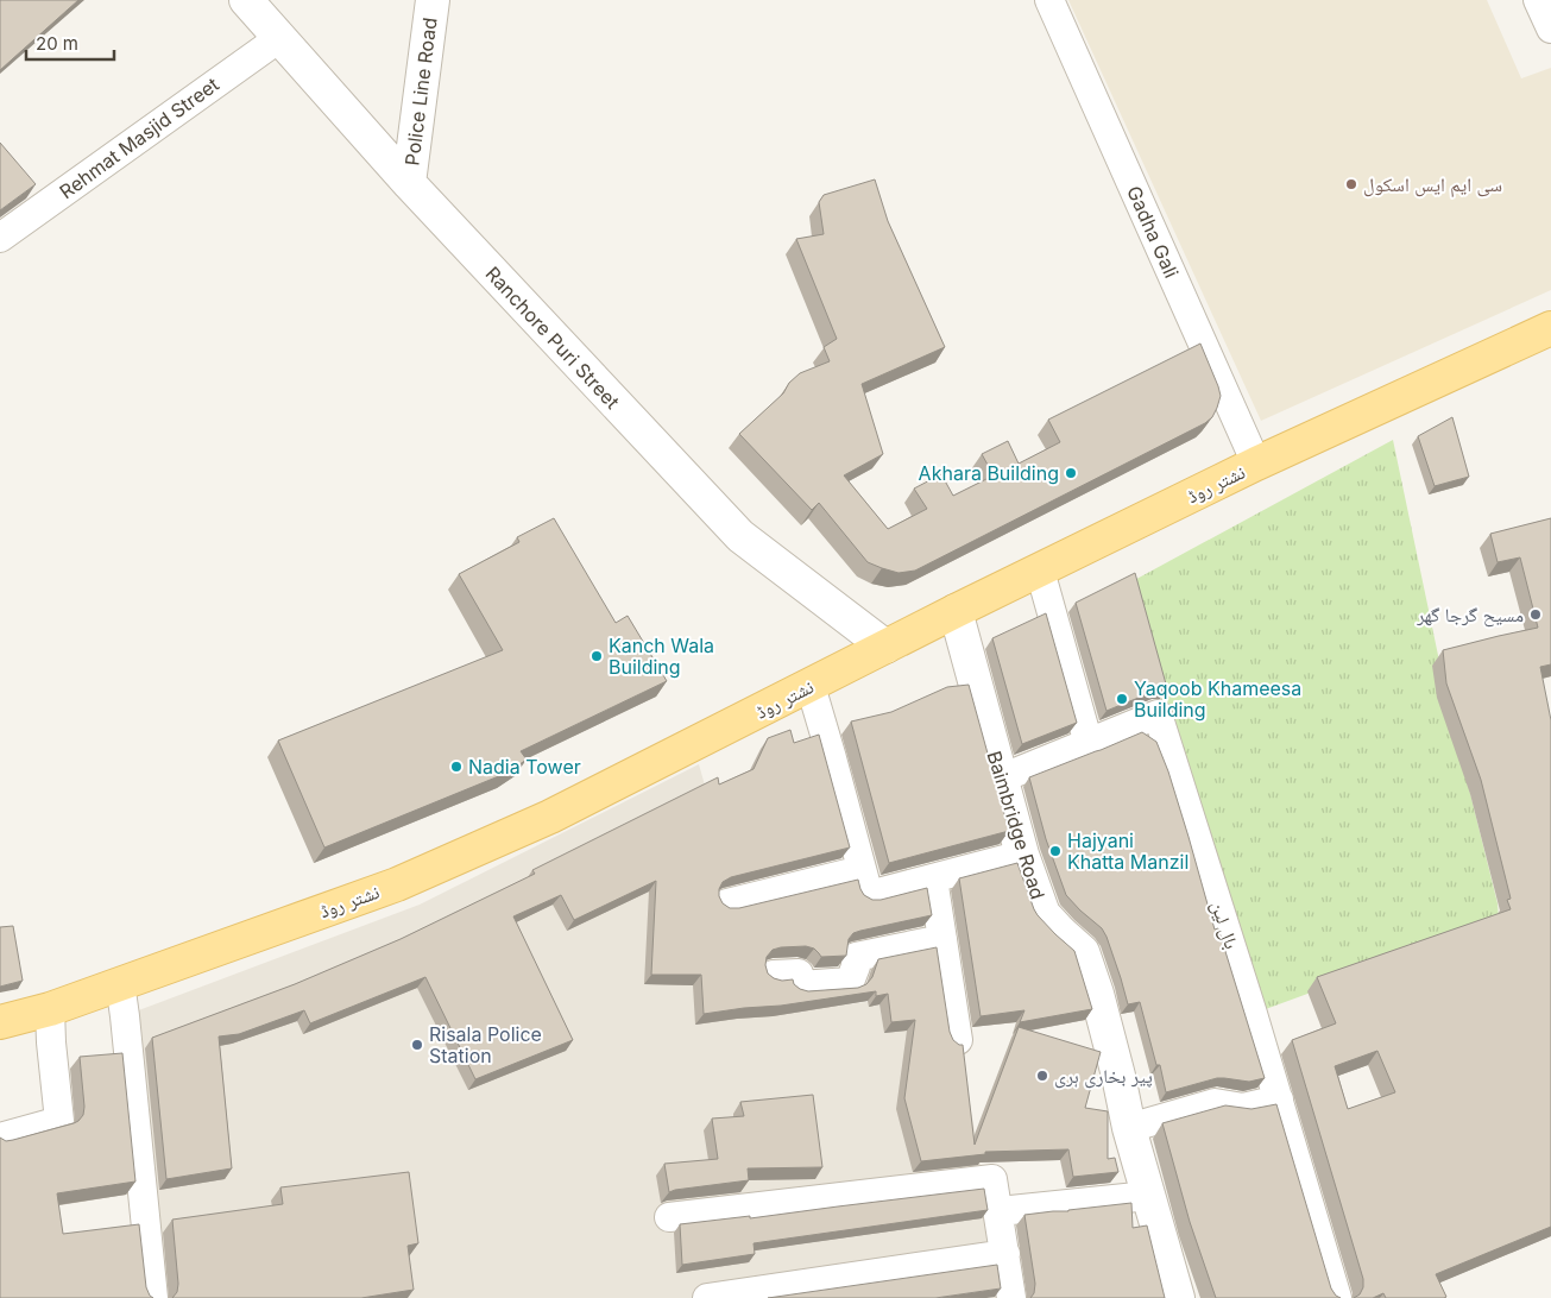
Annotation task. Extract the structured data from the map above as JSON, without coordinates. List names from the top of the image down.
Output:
{
  "streets": {
    "main road": ["نشتر روڈ"],
    "street": [
      "Police Line Road",
      "Rehmat Masjid Street",
      "Gadha Gali",
      "Ranchore Puri Street",
      "Baimbridge Road",
      "بال لین"
    ]
  },
  "crossings": [
    ["Police Line Road", "Ranchore Puri Street"],
    ["Rehmat Masjid Street", "Ranchore Puri Street"],
    ["Gadha Gali", "نشتر روڈ"],
    ["Ranchore Puri Street", "نشتر روڈ"],
    ["نشتر روڈ", "Baimbridge Road"],
    ["Baimbridge Road", "بال لین"]
  ],
  "places": [
    "سی ایم ایس اسکول",
    "Akhara Building",
    "مسیح گرجا گھر",
    "Kanch Wala Building",
    "Yaqoob Khameesa Building",
    "Nadia Tower",
    "Hajyani Khatta Manzil",
    "Risala Police Station",
    "پیر بخاری ہری"
  ],
  "scale_bar": "20 m"
}
